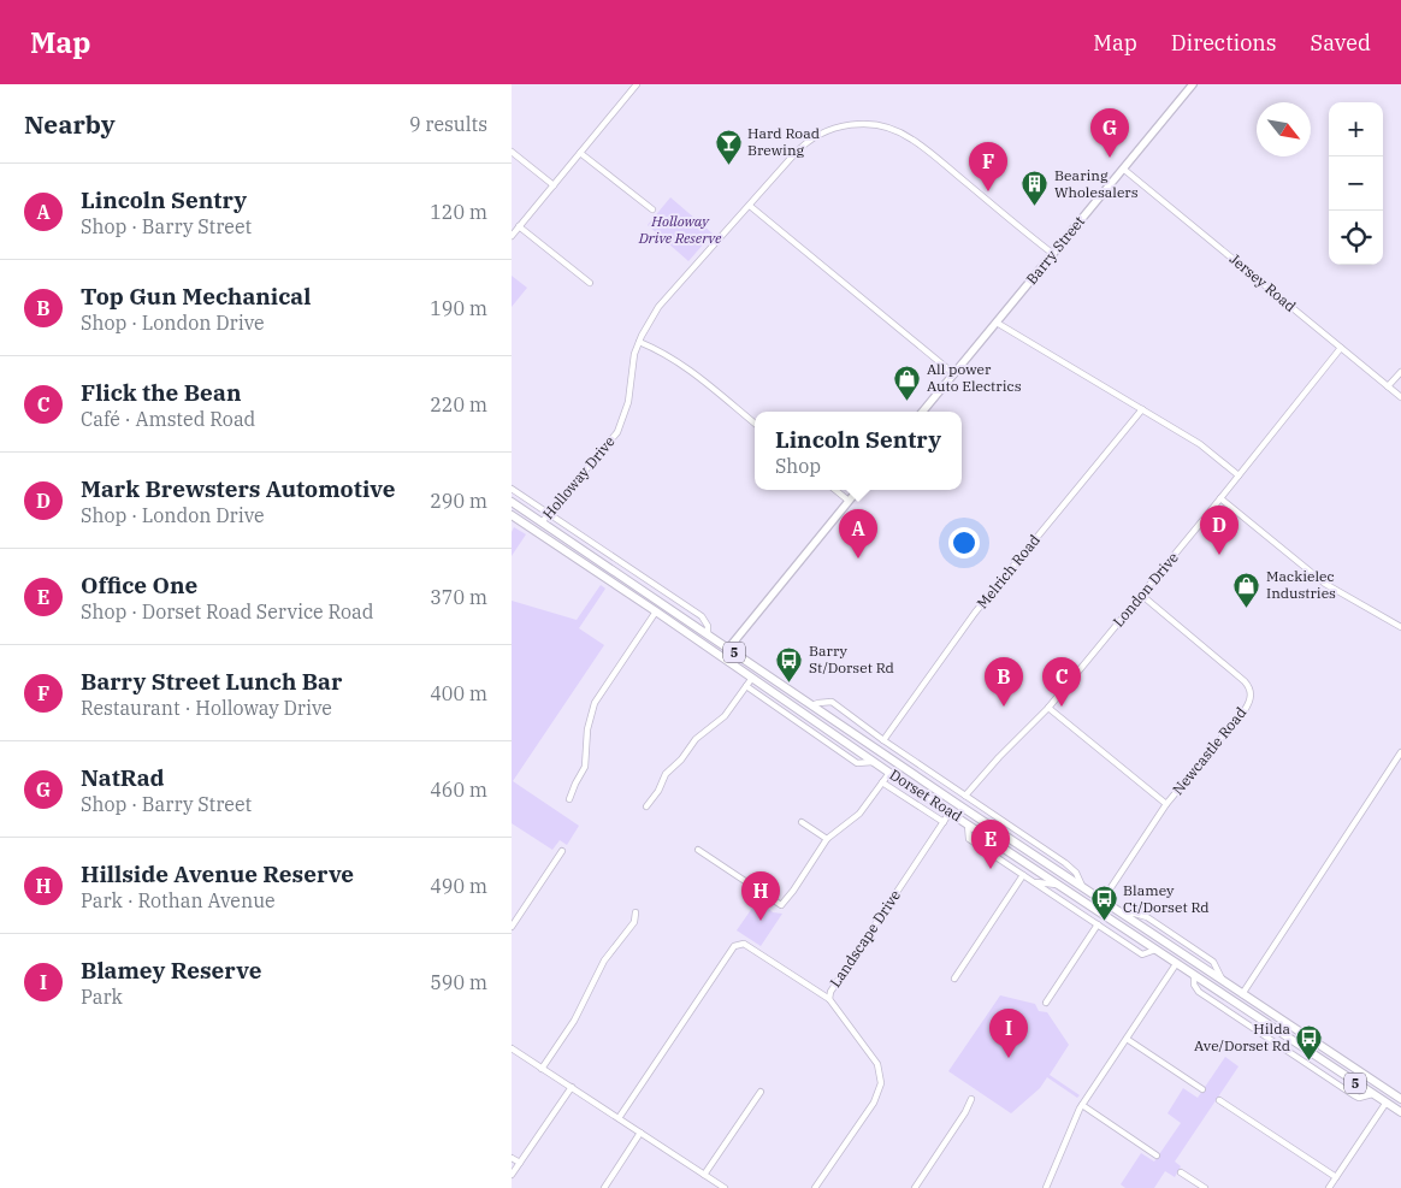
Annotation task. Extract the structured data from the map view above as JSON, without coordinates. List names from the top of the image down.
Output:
{
  "streets": {
    "main road": ["Barry Street", "5", "Dorset Road"],
    "street": [
      "Jersey Road",
      "Holloway Drive",
      "Melrich Road",
      "London Drive",
      "Newcastle Road",
      "Landscape Drive"
    ]
  },
  "crossings": [
    ["Barry Street", "Jersey Road"],
    ["Barry Street", "Holloway Drive"],
    ["Jersey Road", "London Drive"],
    ["Holloway Drive", "Dorset Road"],
    ["London Drive", "Newcastle Road"],
    ["Newcastle Road", "Dorset Road"],
    ["Dorset Road", "Landscape Drive"]
  ],
  "parks": ["Holloway Drive Reserve"],
  "places": {
    "bar": ["Hard Road Brewing"],
    "building": ["Bearing Wholesalers"],
    "shop": ["All power Auto Electrics", "Mackielec Industries"],
    "bus stop": ["Barry St/Dorset Rd", "Blamey Ct/Dorset Rd", "Hilda Ave/Dorset Rd"]
  },
  "north": "bottom right",
  "page": {
    "header": "Map",
    "nav": ["Map", "Directions", "Saved"],
    "heading": ["Nearby", "9 results"],
    "map_buttons": ["+", "−"],
    "pins": [
      "G",
      "F",
      "D",
      "A",
      "B",
      "C",
      "E",
      "H",
      "I"
    ],
    "list": [
      {
        "mark": "A",
        "name": "Lincoln Sentry",
        "note": "Shop · Barry Street",
        "value": "120 m"
      },
      {
        "mark": "B",
        "name": "Top Gun Mechanical",
        "note": "Shop · London Drive",
        "value": "190 m"
      },
      {
        "mark": "C",
        "name": "Flick the Bean",
        "note": "Café · Amsted Road",
        "value": "220 m"
      },
      {
        "mark": "D",
        "name": "Mark Brewsters Automotive",
        "note": "Shop · London Drive",
        "value": "290 m"
      },
      {
        "mark": "E",
        "name": "Office One",
        "note": "Shop · Dorset Road Service Road",
        "value": "370 m"
      },
      {
        "mark": "F",
        "name": "Barry Street Lunch Bar",
        "note": "Restaurant · Holloway Drive",
        "value": "400 m"
      },
      {
        "mark": "G",
        "name": "NatRad",
        "note": "Shop · Barry Street",
        "value": "460 m"
      },
      {
        "mark": "H",
        "name": "Hillside Avenue Reserve",
        "note": "Park · Rothan Avenue",
        "value": "490 m"
      },
      {
        "mark": "I",
        "name": "Blamey Reserve",
        "note": "Park",
        "value": "590 m"
      }
    ],
    "popup": ["Lincoln Sentry", "Shop"]
  }
}
